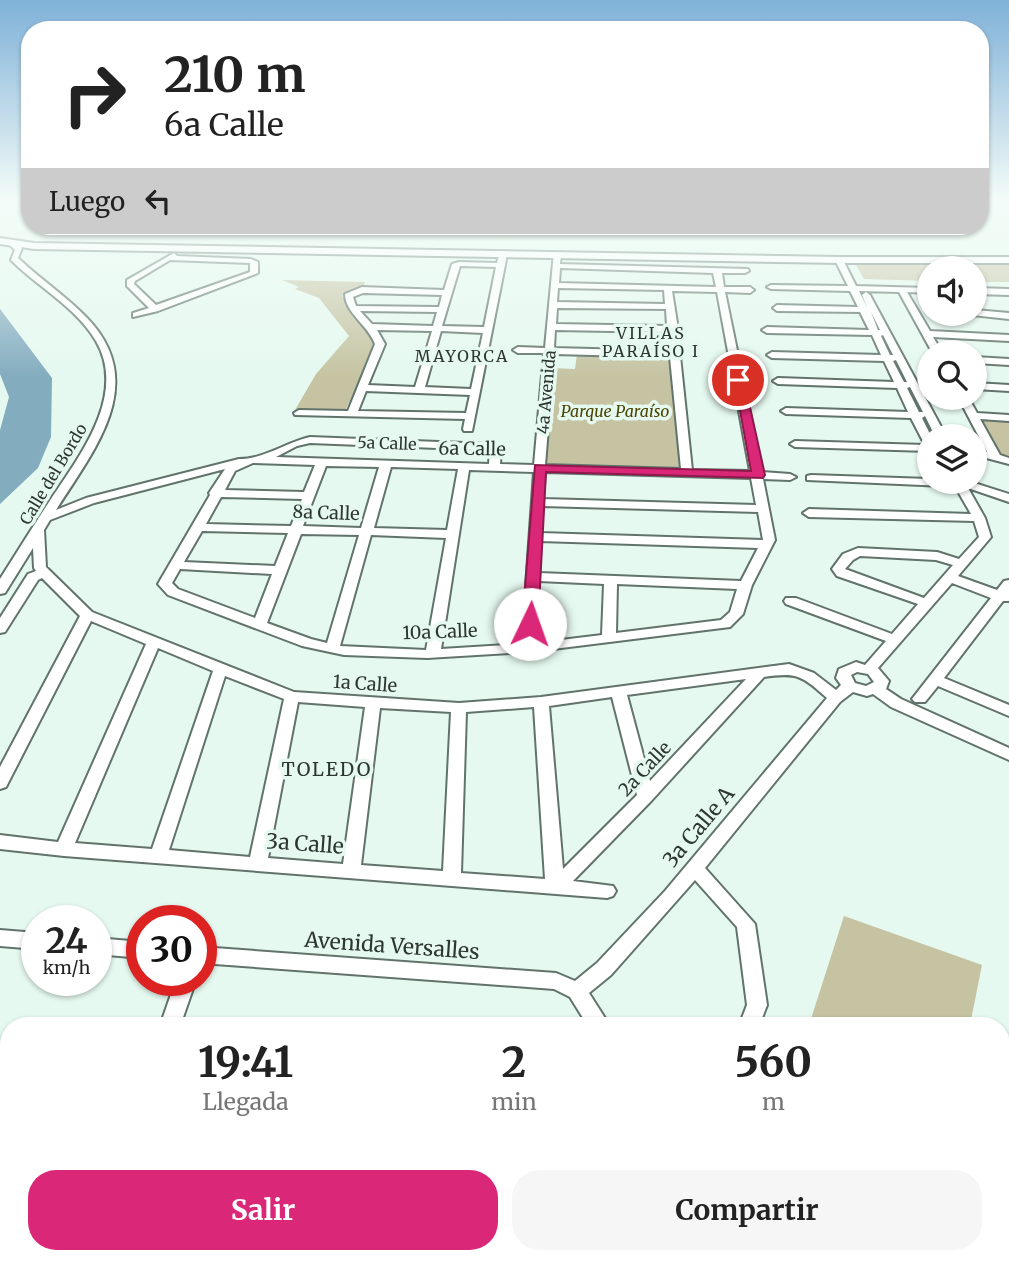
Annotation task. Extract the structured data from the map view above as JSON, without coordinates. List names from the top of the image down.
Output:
{
  "streets": {
    "street": [
      "4a Avenida",
      "5a Calle",
      "6a Calle",
      "Calle del Bordo",
      "8a Calle",
      "10a Calle",
      "1a Calle",
      "2a Calle",
      "3a Calle A",
      "3a Calle",
      "Avenida Versalles"
    ]
  },
  "crossings": [
    ["4a Avenida", "6a Calle"],
    ["4a Avenida", "10a Calle"],
    ["5a Calle", "6a Calle"],
    ["6a Calle", "Calle del Bordo"],
    ["1a Calle", "2a Calle"],
    ["1a Calle", "3a Calle A"],
    ["2a Calle", "3a Calle"],
    ["3a Calle A", "Avenida Versalles"]
  ],
  "districts": ["VILLAS PARAÍSO I", "MAYORCA", "TOLEDO"],
  "parks": ["Parque Paraíso"],
  "page": {
    "turn": ["210 m", "6a Calle"],
    "then": "Luego",
    "speed": "24 km/h",
    "limit": "30",
    "eta": [
      "19:41",
      "Llegada",
      "2",
      "min",
      "560",
      "m"
    ],
    "buttons": ["Salir", "Compartir"]
  }
}
